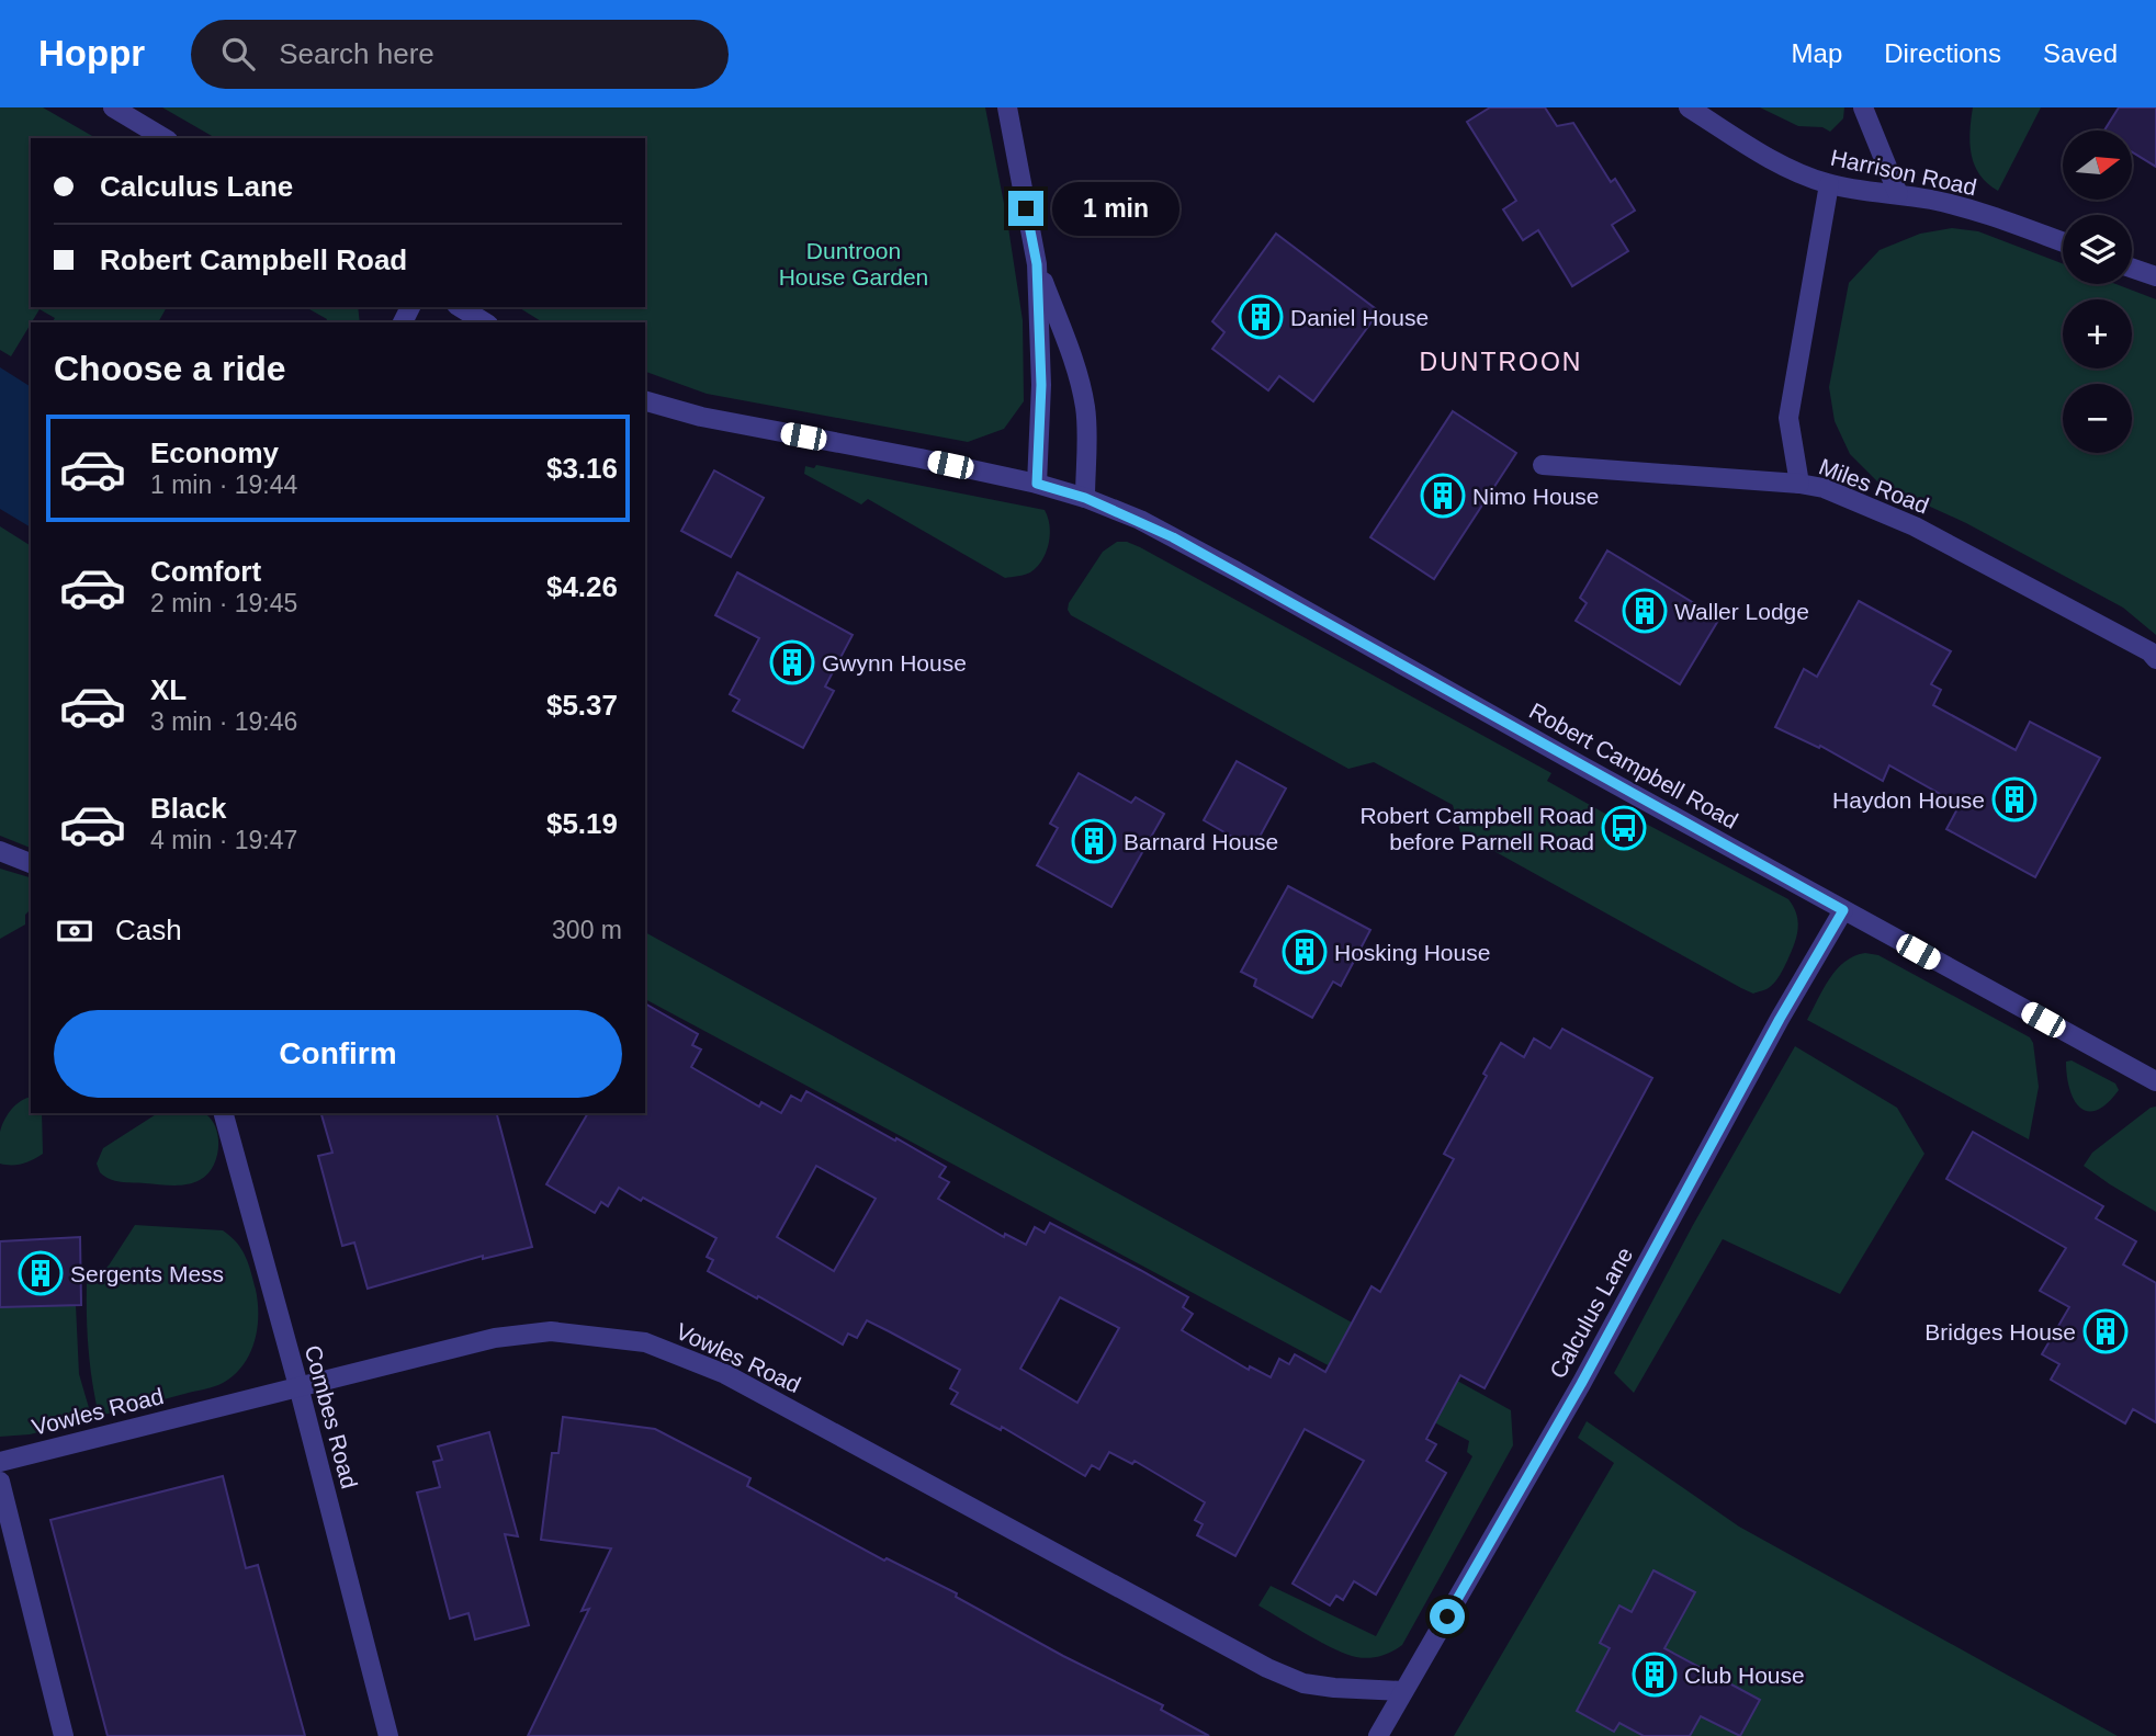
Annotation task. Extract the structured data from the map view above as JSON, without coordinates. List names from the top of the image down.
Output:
{
  "streets": {
    "street": [
      "Harrison Road",
      "Miles Road",
      "Robert Campbell Road",
      "Calculus Lane",
      "Vowles Road",
      "Combes Road"
    ]
  },
  "crossings": [
    ["Harrison Road", "Miles Road"],
    ["Robert Campbell Road", "Calculus Lane"],
    ["Calculus Lane", "Vowles Road"],
    ["Vowles Road", "Combes Road"]
  ],
  "districts": ["DUNTROON"],
  "parks": ["Duntroon House Garden"],
  "places": {
    "building": [
      "Daniel House",
      "Nimo House",
      "Waller Lodge",
      "Gwynn House",
      "Haydon House",
      "Barnard House",
      "Hosking House",
      "Sergents Mess",
      "Bridges House",
      "Club House"
    ],
    "bus stop": ["Robert Campbell Road before Parnell Road"]
  },
  "north": "right",
  "page": {
    "header": "Hoppr",
    "search": "Search here",
    "nav": ["Map", "Directions", "Saved"],
    "map_buttons": ["+", "−"],
    "banner": ["Calculus Lane", "Robert Campbell Road"],
    "bubble": "1 min",
    "heading": "Choose a ride",
    "list": [
      {
        "name": "Economy",
        "note": "1 min · 19:44",
        "value": "$3.16"
      },
      {
        "name": "Comfort",
        "note": "2 min · 19:45",
        "value": "$4.26"
      },
      {
        "name": "XL",
        "note": "3 min · 19:46",
        "value": "$5.37"
      },
      {
        "name": "Black",
        "note": "4 min · 19:47",
        "value": "$5.19"
      }
    ],
    "pay": ["Cash", "300 m"],
    "buttons": "Confirm"
  }
}
